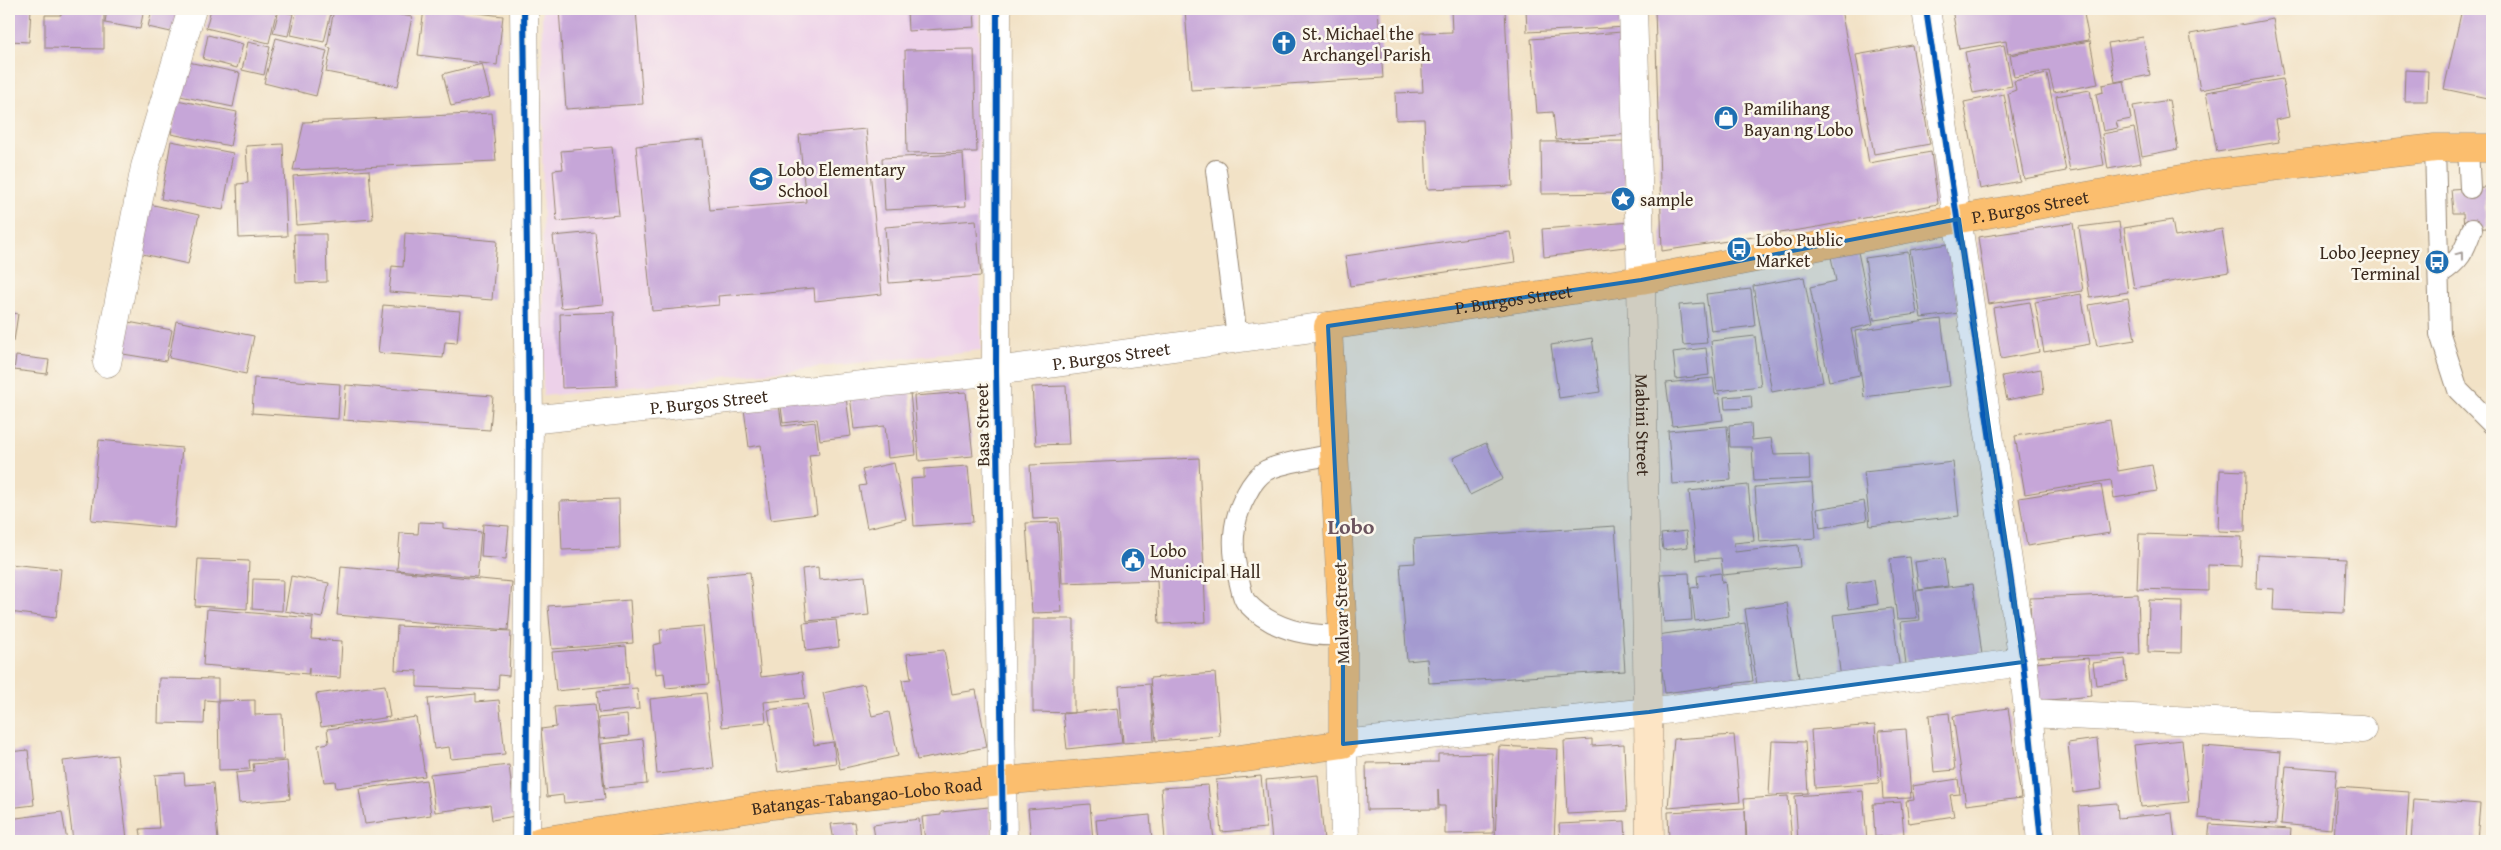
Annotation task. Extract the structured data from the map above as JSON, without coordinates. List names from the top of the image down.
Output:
{
  "streets": {
    "main road": [
      "P. Burgos Street",
      "Mabini Street",
      "Malvar Street",
      "Batangas-Tabangao-Lobo Road"
    ],
    "street": ["Basa Street"]
  },
  "crossings": [
    ["P. Burgos Street", "Basa Street"],
    ["P. Burgos Street", "Mabini Street"],
    ["P. Burgos Street", "Malvar Street"],
    ["Basa Street", "Batangas-Tabangao-Lobo Road"],
    ["Malvar Street", "Batangas-Tabangao-Lobo Road"]
  ],
  "districts": ["Lobo"],
  "places": {
    "church": ["St. Michael the Archangel Parish"],
    "shop": ["Pamilihang Bayan ng Lobo"],
    "school or university": ["Lobo Elementary School"],
    "place": ["sample"],
    "bus stop": ["Lobo Public Market", "Lobo Jeepney Terminal"],
    "public building": ["Lobo Municipal Hall"]
  }
}
